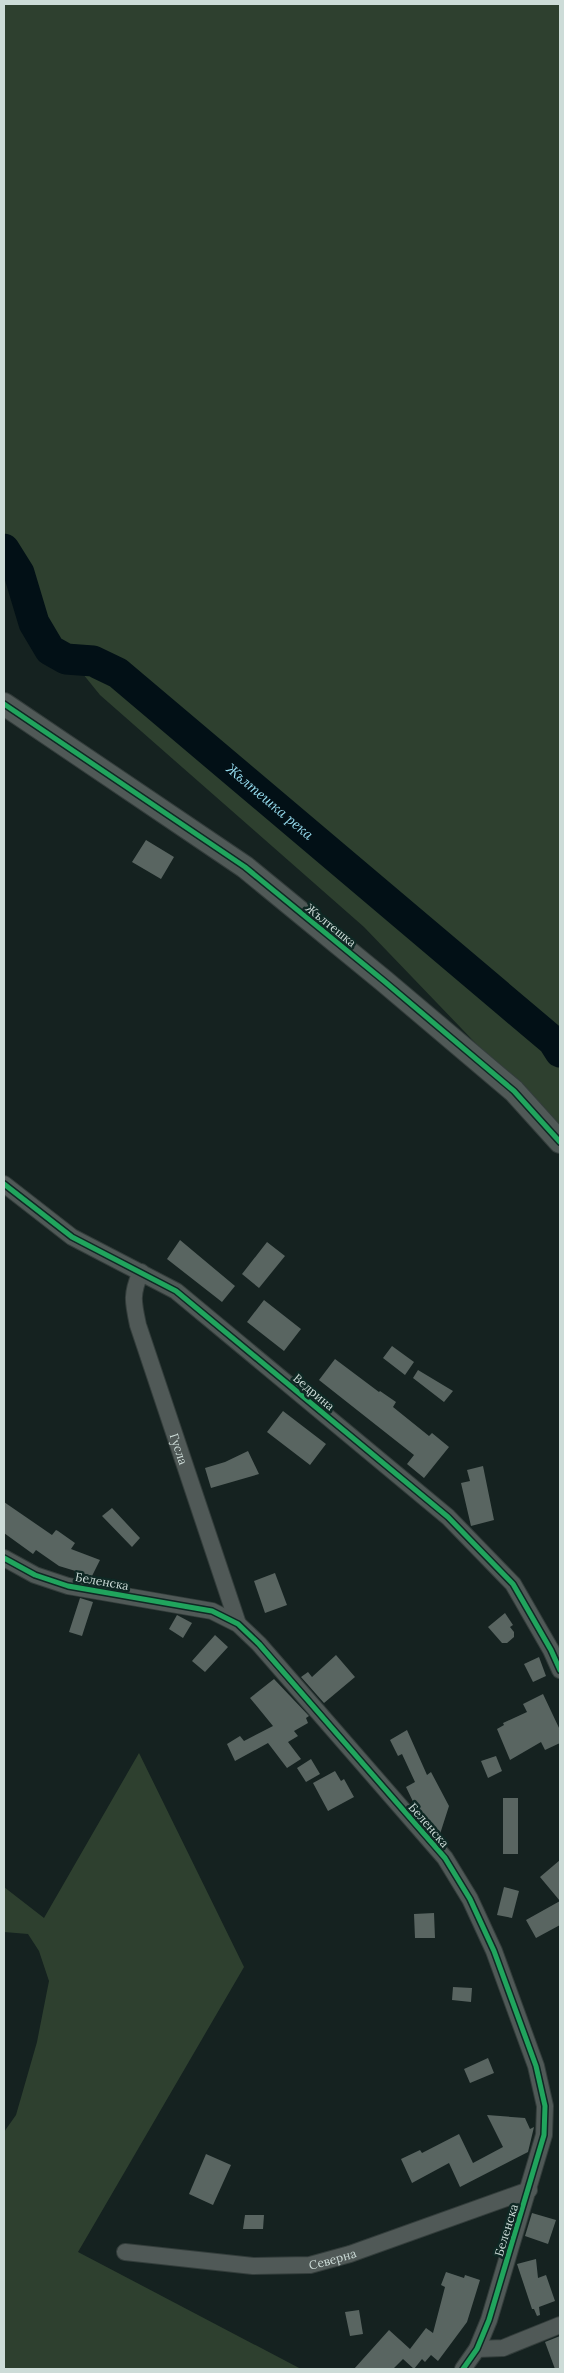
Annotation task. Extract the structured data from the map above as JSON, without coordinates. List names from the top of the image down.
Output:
{
  "streets": {
    "main road": ["Жълтешка"],
    "street": [
      "Ведрина",
      "Гусла",
      "Беленска",
      "Северна"
    ]
  },
  "crossings": [
    ["Ведрина", "Гусла"],
    ["Гусла", "Беленска"],
    ["Беленска", "Северна"]
  ],
  "water": ["Жълтешка река"]
}
